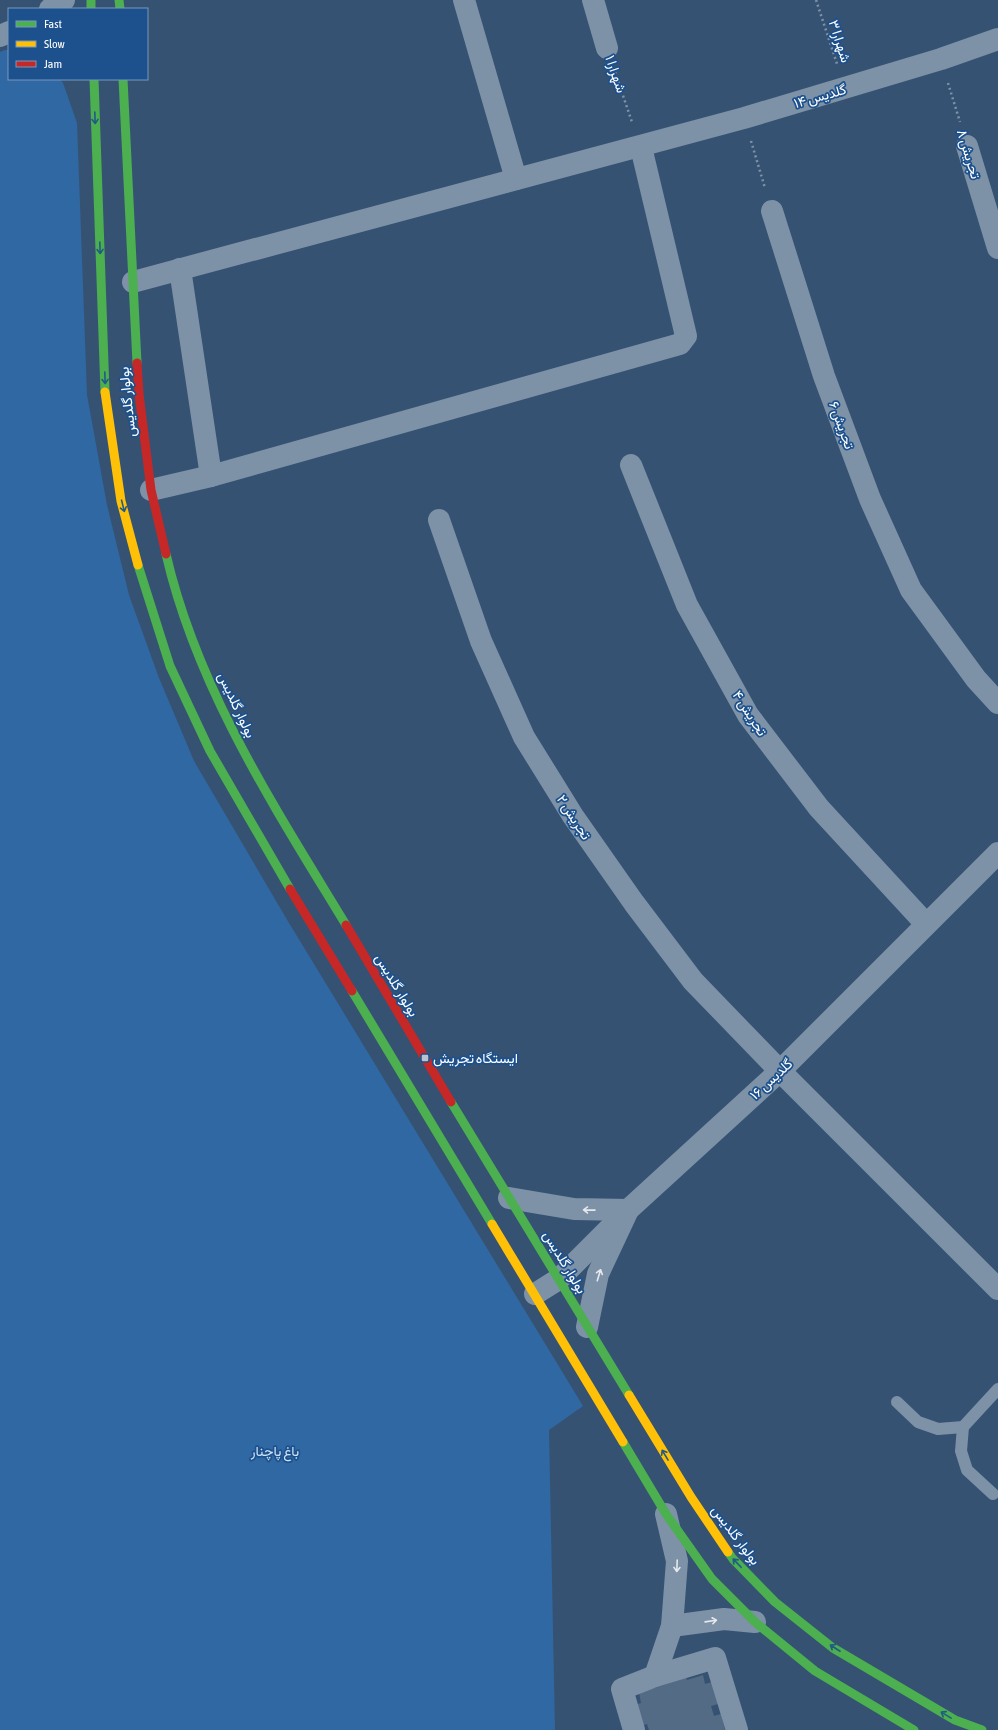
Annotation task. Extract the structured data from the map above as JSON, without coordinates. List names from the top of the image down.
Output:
{
  "streets": {
    "street": [
      "شهرارا ۱",
      "گلدیس ۱۴",
      "تجریش ۸",
      "بولوار گلدیس",
      "تجریش ۶",
      "تجریش ۴",
      "تجریش ۲",
      "گلدیس ۱۶"
    ],
    "path": ["شهرارا ۳"]
  },
  "crossings": [
    ["شهرارا ۳", "گلدیس ۱۴"],
    ["شهرارا ۱", "گلدیس ۱۴"],
    ["گلدیس ۱۴", "تجریش ۸"],
    ["گلدیس ۱۴", "بولوار گلدیس"],
    ["بولوار گلدیس", "گلدیس ۱۶"],
    ["تجریش ۴", "گلدیس ۱۶"],
    ["تجریش ۲", "گلدیس ۱۶"]
  ],
  "parks": ["باغ پاچنار"],
  "places": {
    "transit": ["ایستگاه تجریش"]
  },
  "legend": ["Fast", "Slow", "Jam"]
}
